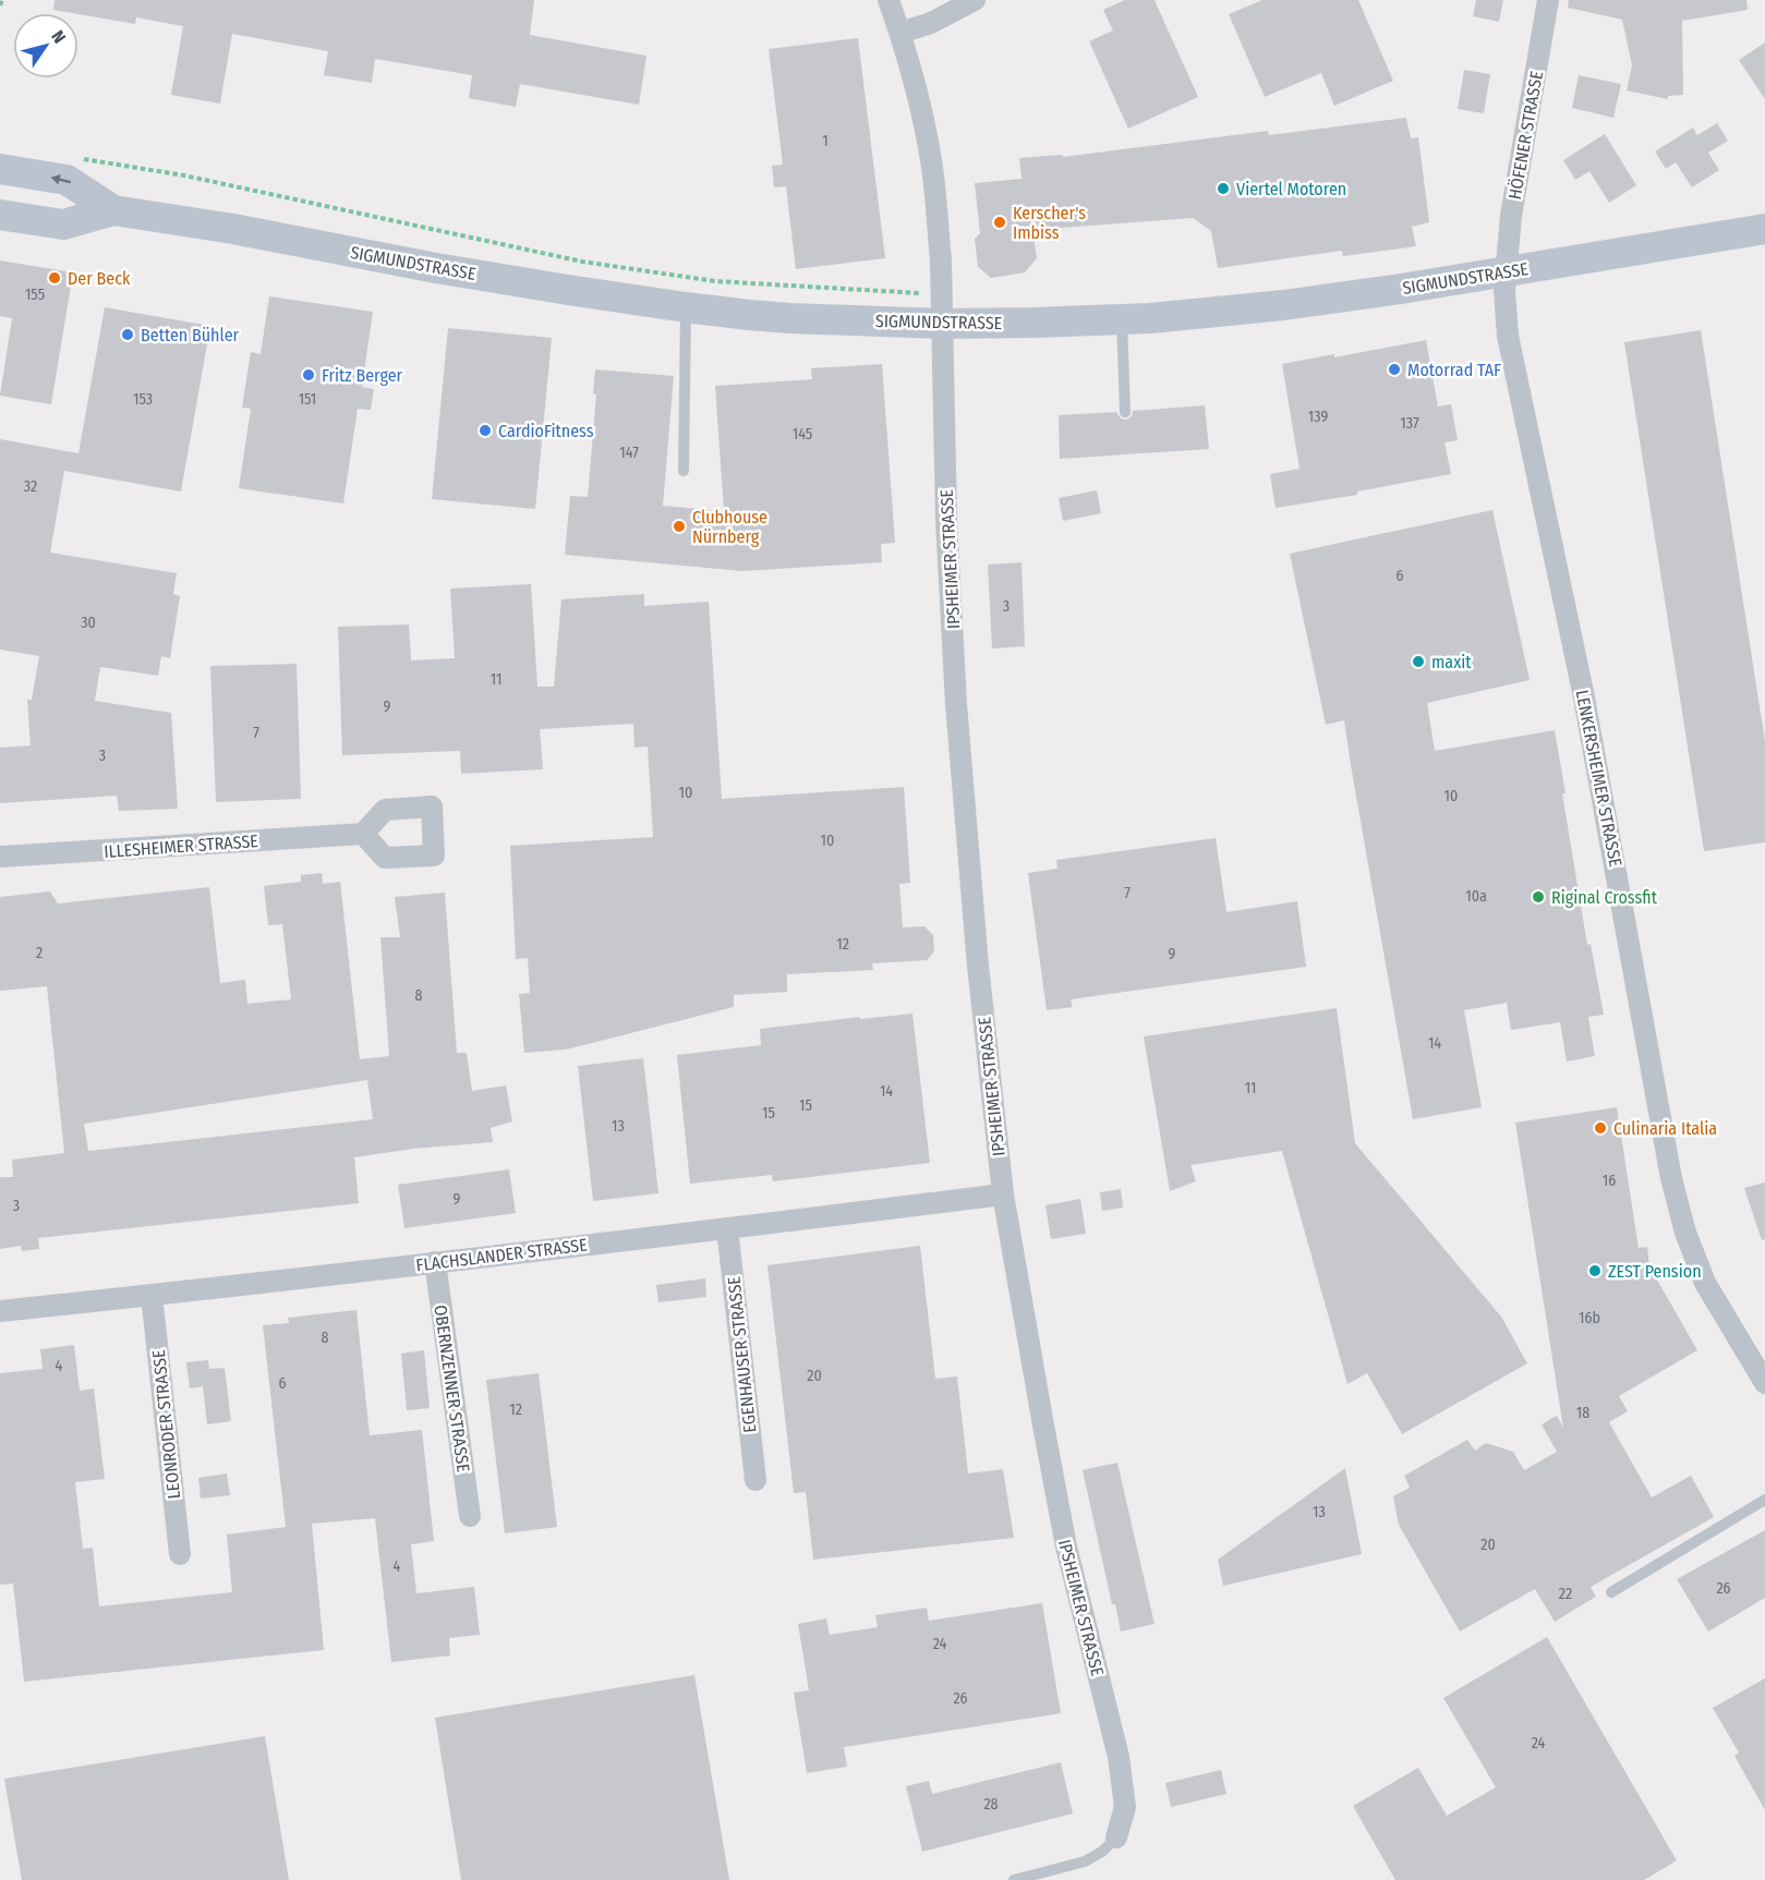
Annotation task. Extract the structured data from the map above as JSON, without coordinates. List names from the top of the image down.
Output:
{
  "streets": {
    "main road": ["SIGMUNDSTRASSE"],
    "street": [
      "HÖFENER STRASSE",
      "IPSHEIMER STRASSE",
      "LENKERSHEIMER STRASSE",
      "ILLESHEIMER STRASSE",
      "FLACHSLANDER STRASSE",
      "EGENHAUSER STRASSE",
      "OBERNZENNER STRASSE",
      "LEONRODER STRASSE"
    ]
  },
  "crossings": [
    ["HÖFENER STRASSE", "SIGMUNDSTRASSE"],
    ["HÖFENER STRASSE", "LENKERSHEIMER STRASSE"],
    ["SIGMUNDSTRASSE", "IPSHEIMER STRASSE"],
    ["SIGMUNDSTRASSE", "LENKERSHEIMER STRASSE"],
    ["IPSHEIMER STRASSE", "FLACHSLANDER STRASSE"],
    ["FLACHSLANDER STRASSE", "EGENHAUSER STRASSE"],
    ["FLACHSLANDER STRASSE", "OBERNZENNER STRASSE"],
    ["FLACHSLANDER STRASSE", "LEONRODER STRASSE"]
  ],
  "places": [
    "Viertel Motoren",
    "Kerscher's Imbiss",
    "Der Beck",
    "Betten Bühler",
    "Motorrad TAF",
    "Fritz Berger",
    "CardioFitness",
    "Clubhouse Nürnberg",
    "maxit",
    "Riginal Crossfit",
    "Culinaria Italia",
    "ZEST Pension"
  ],
  "house_numbers": [
    "1",
    "155",
    "153",
    "151",
    "139",
    "137",
    "145",
    "147",
    "32",
    "6",
    "3",
    "30",
    "11",
    "9",
    "7",
    "3",
    "10",
    "10",
    "10",
    "7",
    "10a",
    "12",
    "2",
    "9",
    "8",
    "14",
    "11",
    "14",
    "15",
    "15",
    "13",
    "16",
    "9",
    "3",
    "16b",
    "8",
    "4",
    "20",
    "6",
    "12",
    "18",
    "13",
    "20",
    "4",
    "26",
    "22",
    "24",
    "26",
    "24",
    "28"
  ],
  "north": "top right"
}
